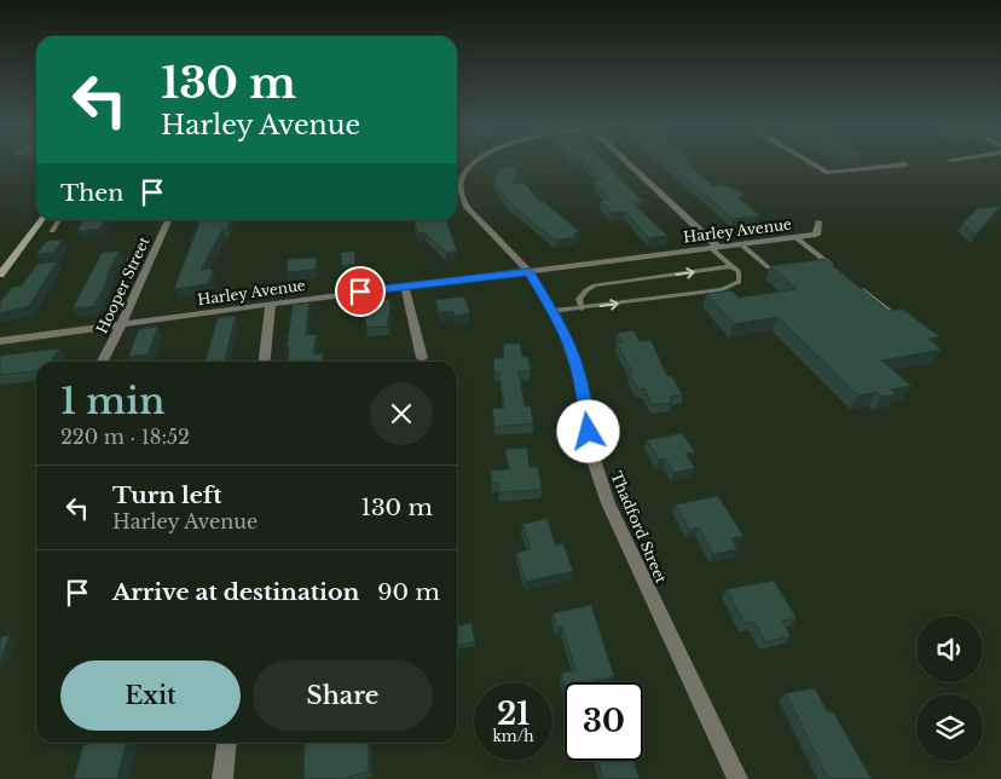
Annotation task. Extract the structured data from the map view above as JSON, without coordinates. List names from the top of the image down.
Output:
{
  "streets": {
    "street": ["Harley Avenue", "Hooper Street", "Thadford Street"]
  },
  "crossings": [
    ["Harley Avenue", "Hooper Street"],
    ["Harley Avenue", "Thadford Street"]
  ],
  "page": {
    "turn": ["130 m", "Harley Avenue"],
    "then": "Then",
    "heading": ["1 min", "220 m · 18:52"],
    "list": [
      {
        "name": "Turn left",
        "note": "Harley Avenue",
        "value": "130 m"
      },
      {
        "name": "Arrive at destination",
        "value": "90 m"
      }
    ],
    "buttons": ["Exit", "Share"],
    "speed": "21 km/h",
    "limit": "30"
  }
}
